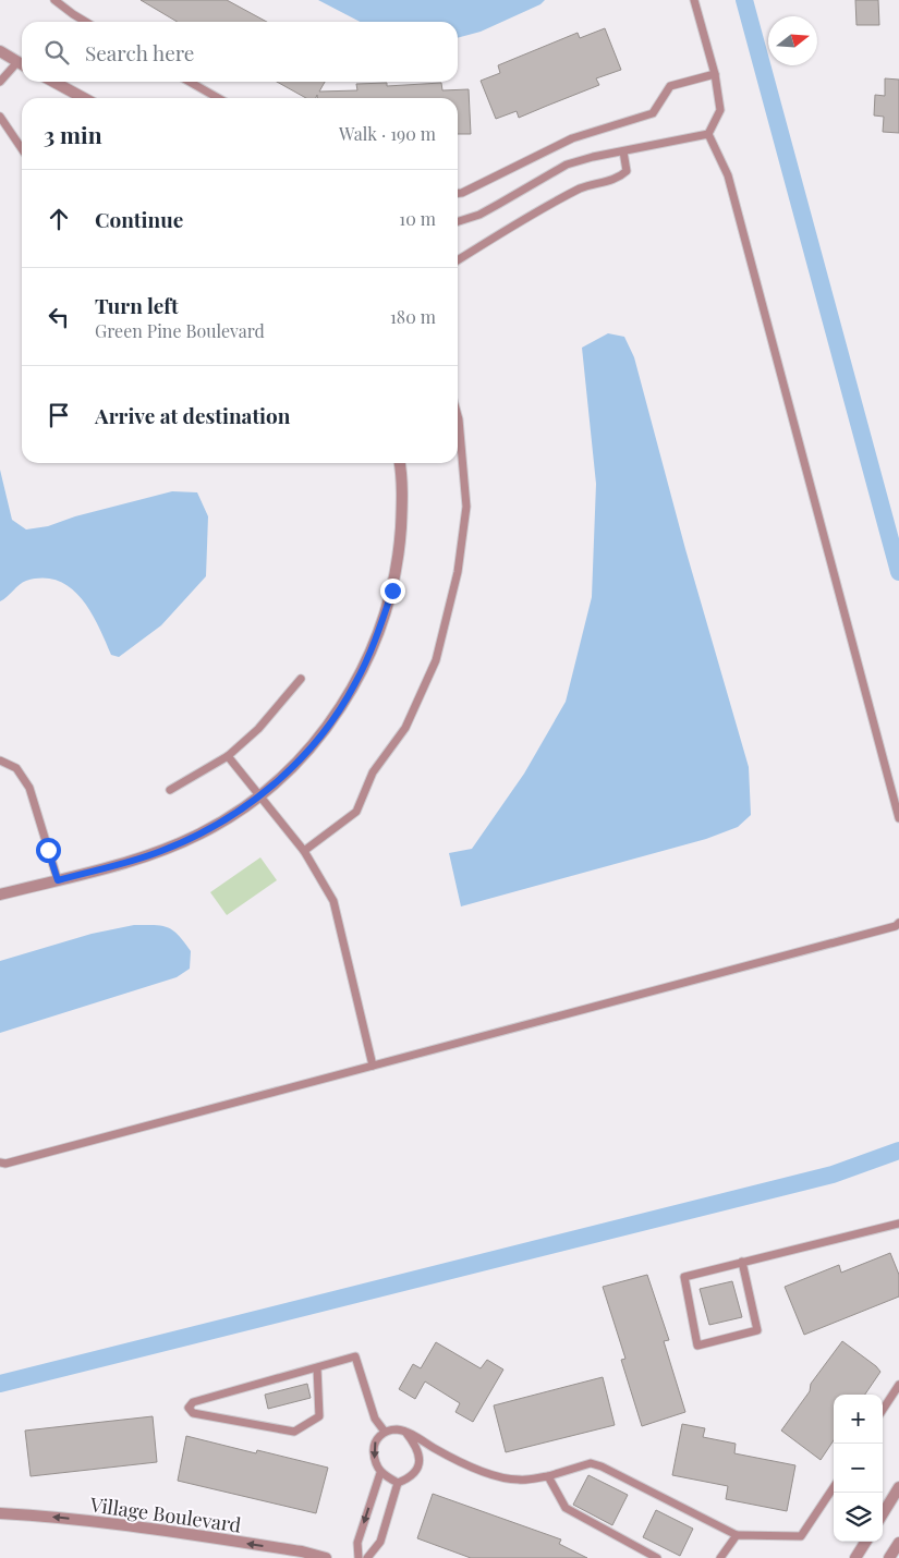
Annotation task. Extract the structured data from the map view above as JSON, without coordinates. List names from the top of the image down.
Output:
{
  "streets": {
    "street": ["Village Boulevard"]
  },
  "one_way": ["Village Boulevard"],
  "north": "right",
  "page": {
    "search": "Search here",
    "heading": ["3 min", "Walk · 190 m"],
    "list": [
      ["Continue", "10 m"],
      ["Turn left", "Green Pine Boulevard", "180 m"],
      "Arrive at destination"
    ],
    "map_buttons": ["+", "−"]
  }
}
